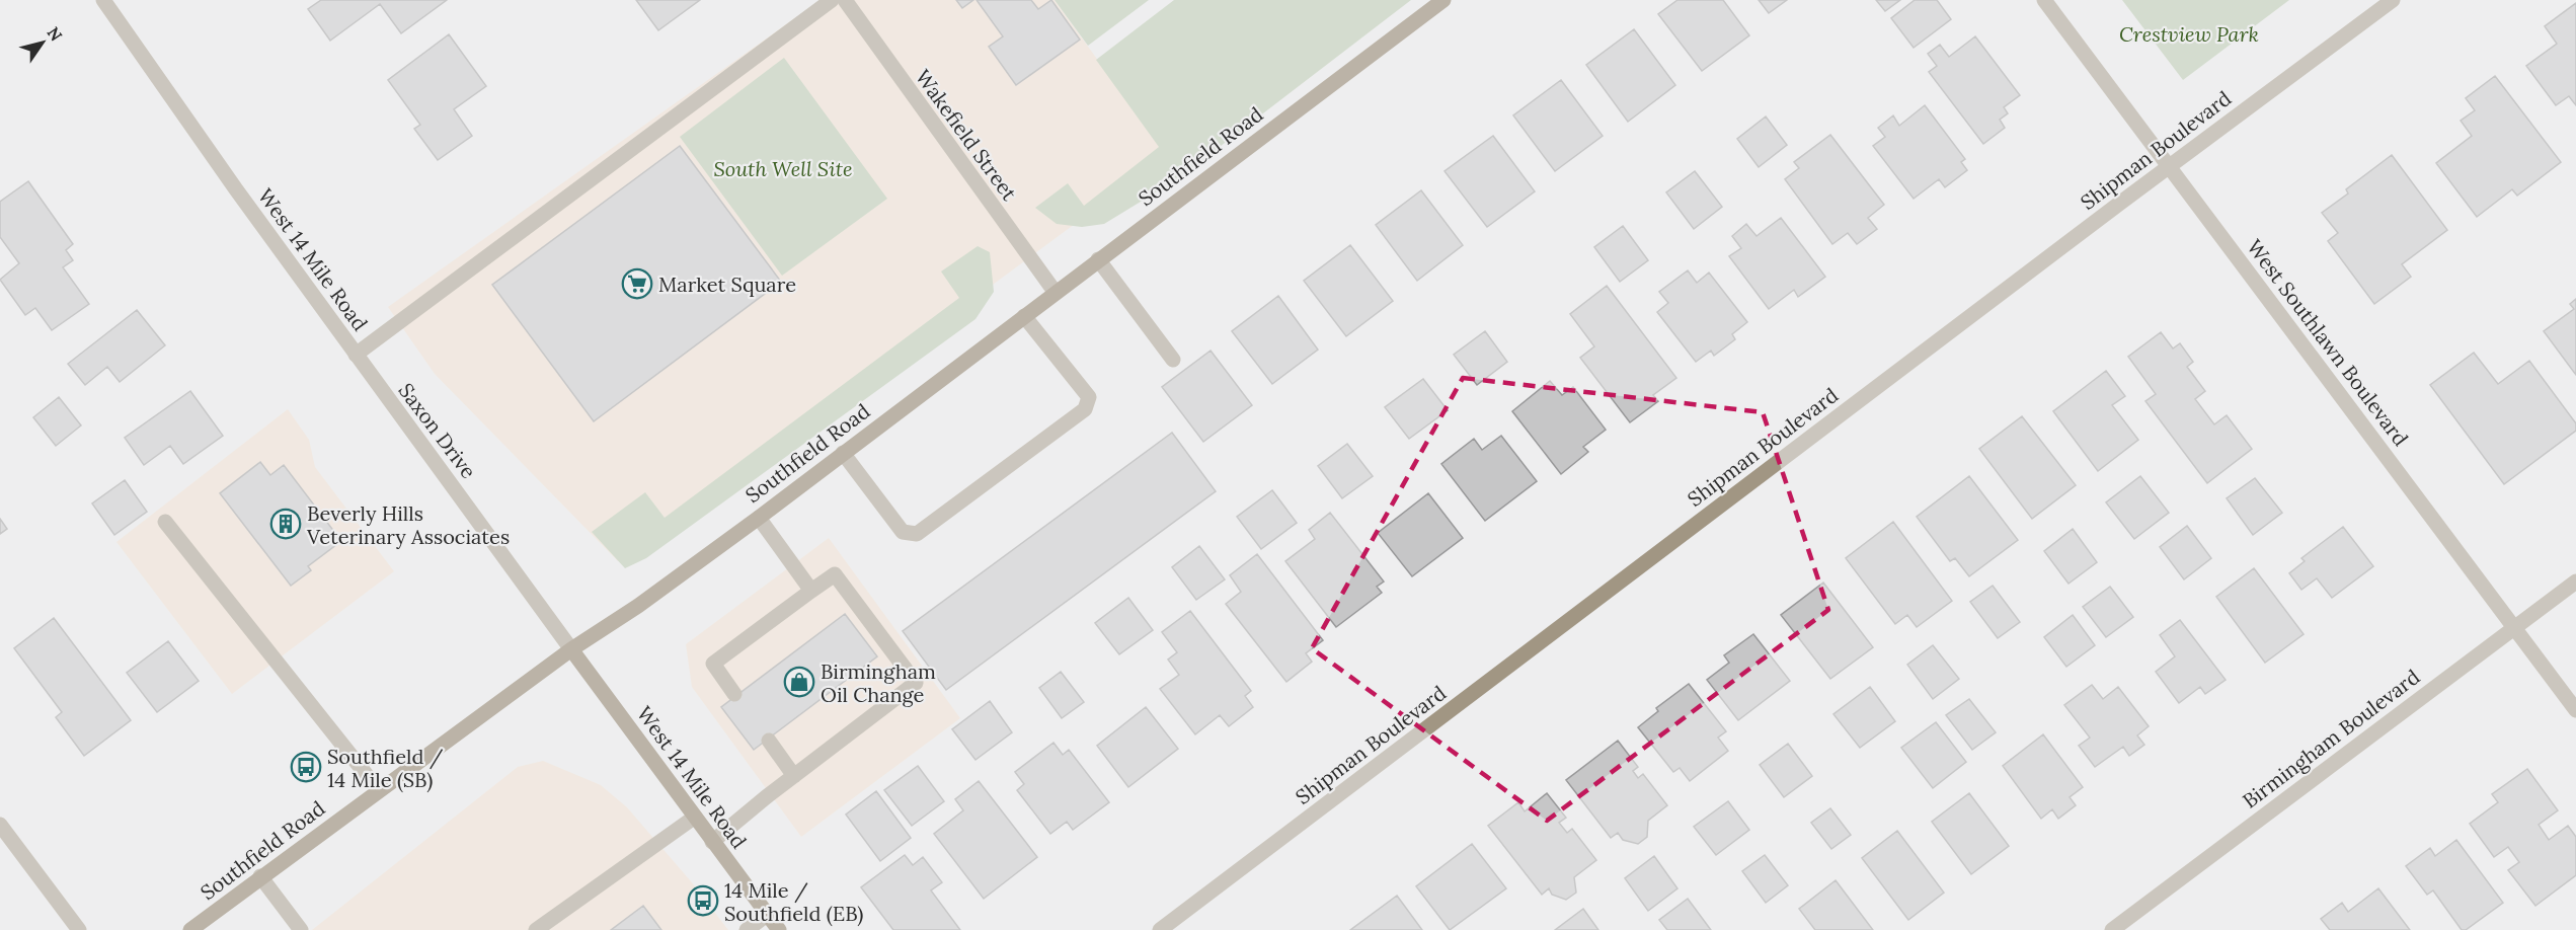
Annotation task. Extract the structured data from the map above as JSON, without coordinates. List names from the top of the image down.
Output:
{
  "streets": {
    "main road": ["Southfield Road", "West 14 Mile Road"],
    "street": [
      "Wakefield Street",
      "Shipman Boulevard",
      "West Southlawn Boulevard",
      "Saxon Drive",
      "Birmingham Boulevard"
    ]
  },
  "crossings": [
    ["Wakefield Street", "Southfield Road"],
    ["Shipman Boulevard", "West Southlawn Boulevard"],
    ["Southfield Road", "West 14 Mile Road"],
    ["Southfield Road", "Saxon Drive"],
    ["West 14 Mile Road", "Saxon Drive"],
    ["West Southlawn Boulevard", "Birmingham Boulevard"]
  ],
  "parks": ["Crestview Park", "South Well Site"],
  "places": {
    "supermarket": ["Market Square"],
    "building": ["Beverly Hills Veterinary Associates"],
    "shop": ["Birmingham Oil Change"],
    "bus stop": ["Southfield / 14 Mile (SB)", "14 Mile / Southfield (EB)"]
  },
  "north": "top right"
}
